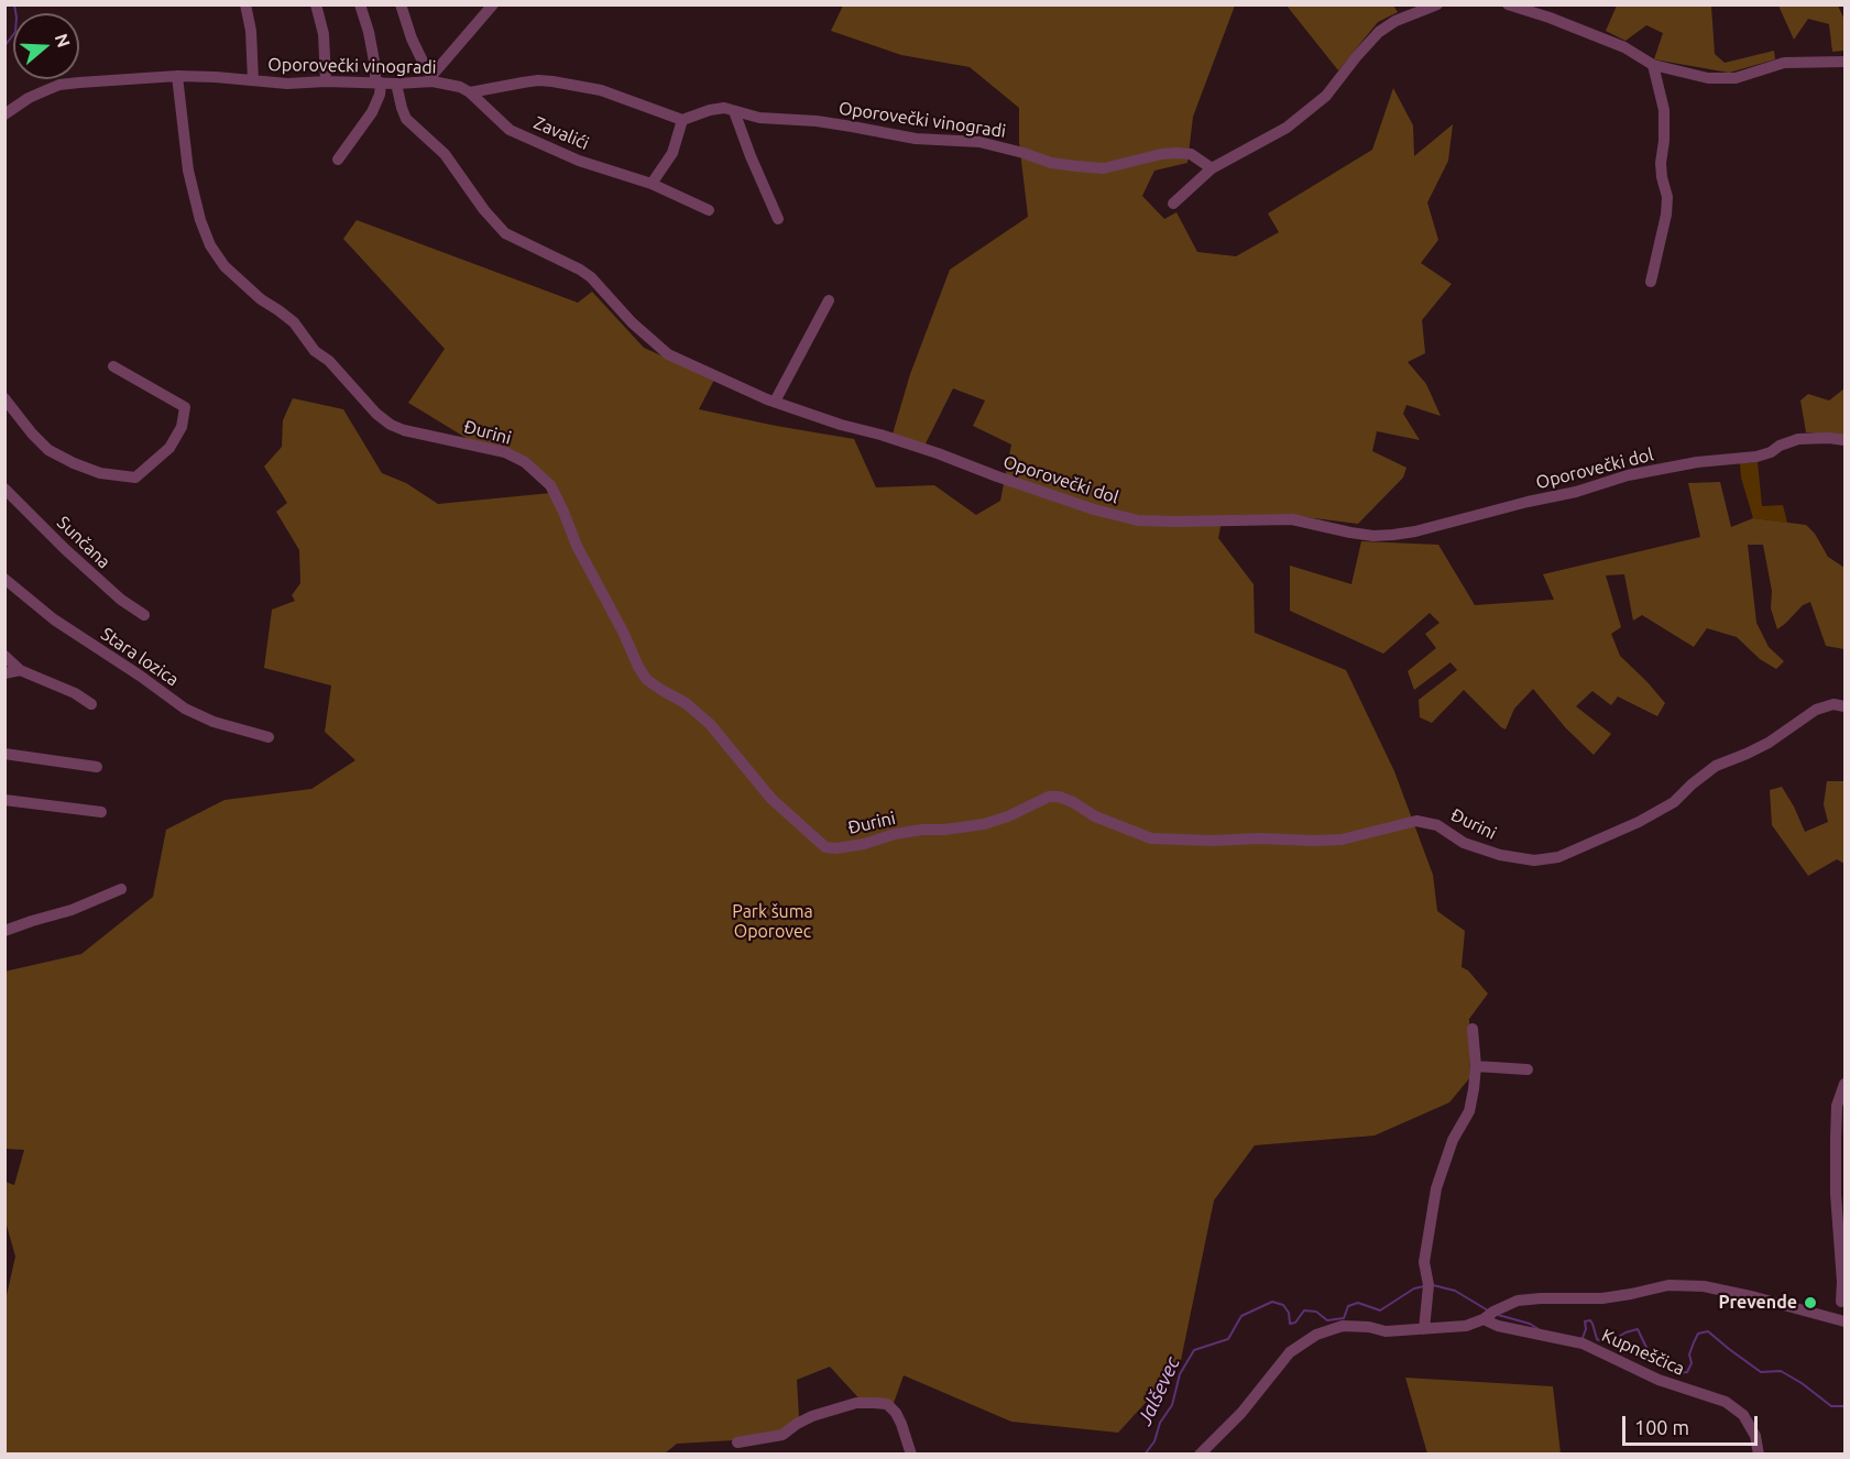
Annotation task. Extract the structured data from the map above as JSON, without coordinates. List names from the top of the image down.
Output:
{
  "streets": {
    "street": [
      "Oporovečki vinogradi",
      "Zavalići",
      "Đurini",
      "Oporovečki dol",
      "Sunčana",
      "Stara lozica",
      "Kupneščica"
    ]
  },
  "crossings": [
    ["Oporovečki vinogradi", "Zavalići"],
    ["Oporovečki vinogradi", "Đurini"],
    ["Oporovečki vinogradi", "Oporovečki dol"]
  ],
  "water": ["Jalševec"],
  "parks": ["Park šuma Oporovec"],
  "places": ["Prevende"],
  "scale_bar": "100 m",
  "north": "right"
}
